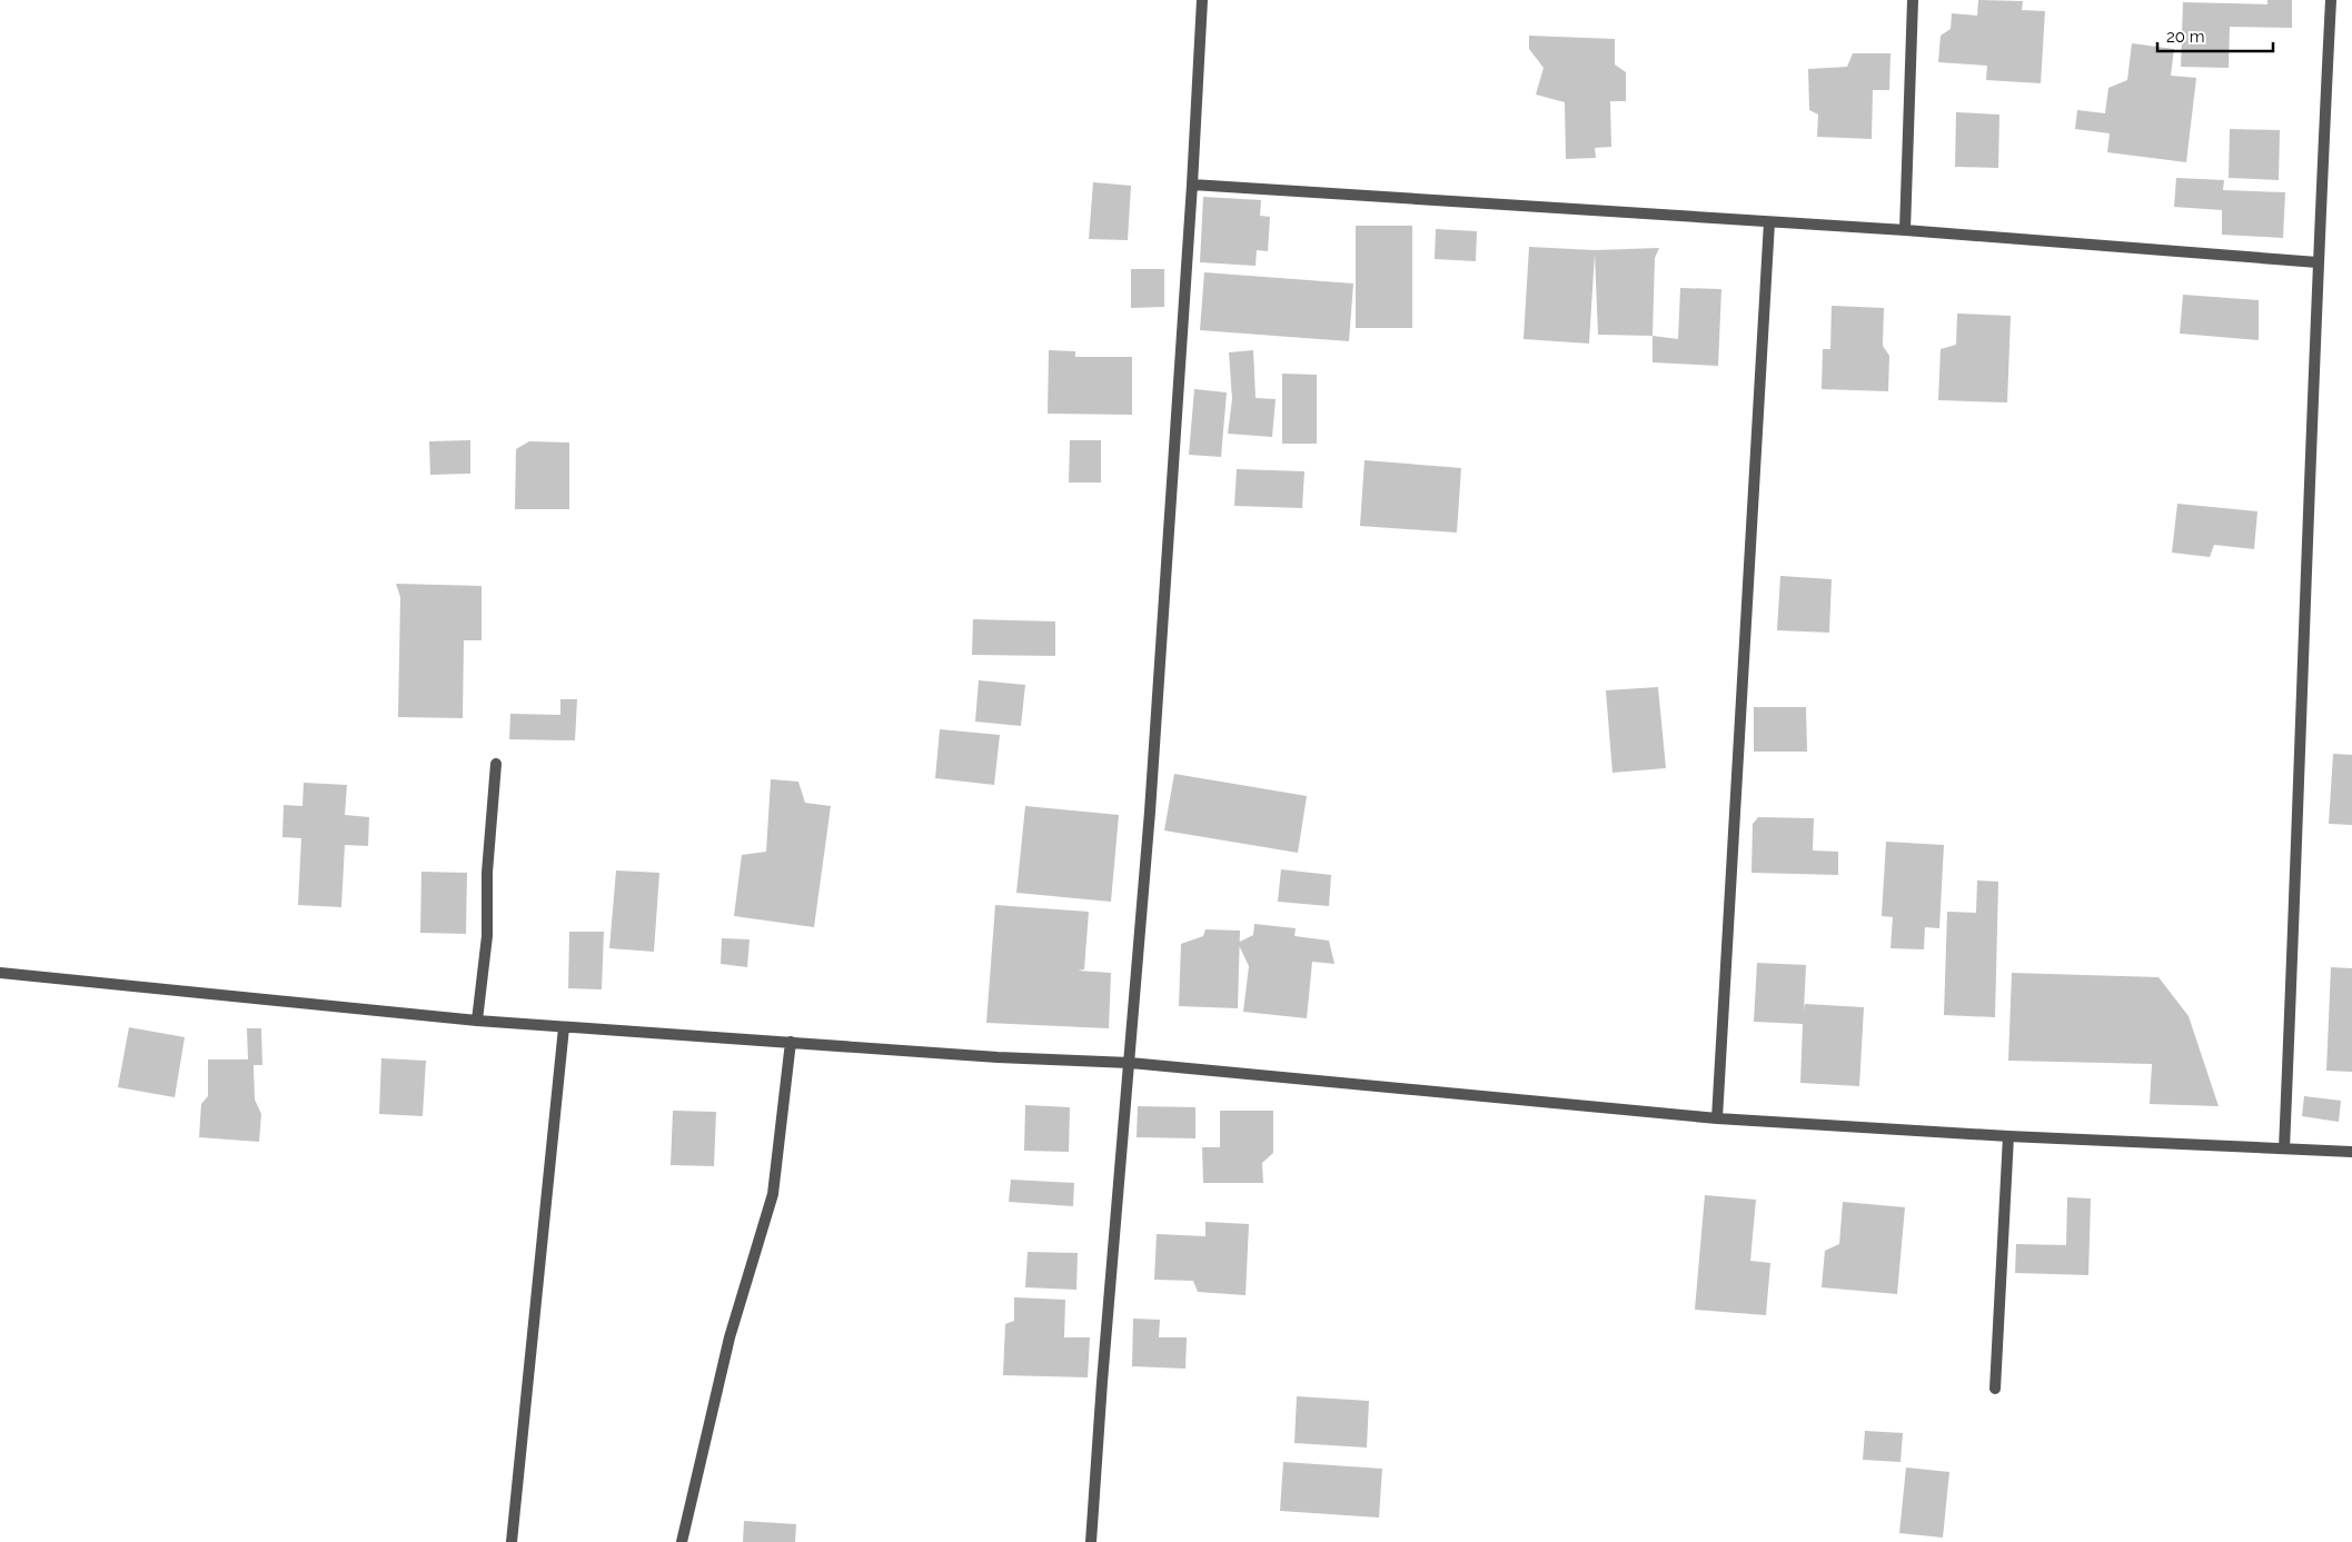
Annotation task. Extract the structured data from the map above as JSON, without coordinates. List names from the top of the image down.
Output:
{
  "scale_bar": "20 m"
}
